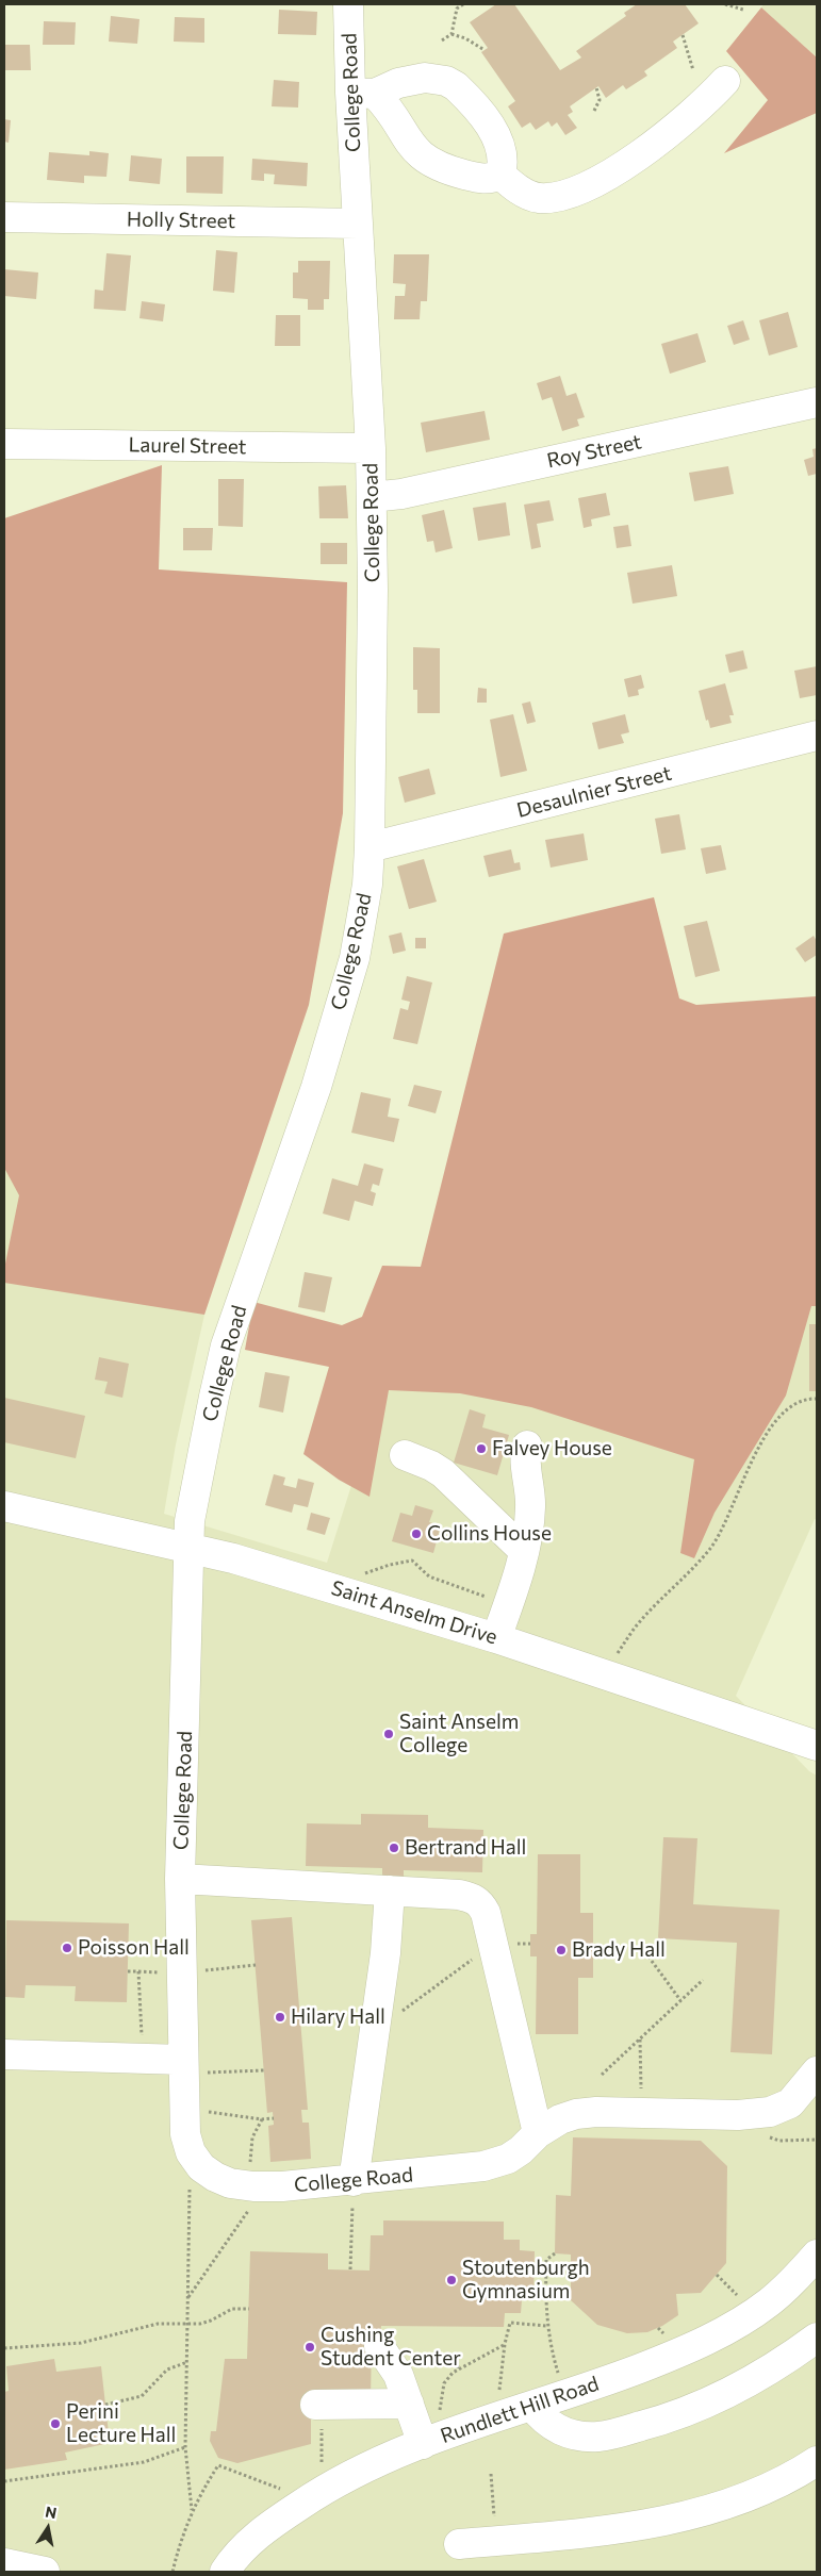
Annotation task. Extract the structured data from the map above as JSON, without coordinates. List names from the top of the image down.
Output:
{
  "streets": {
    "street": [
      "College Road",
      "Holly Street",
      "Laurel Street",
      "Roy Street",
      "Desaulnier Street",
      "Saint Anselm Drive",
      "Rundlett Hill Road"
    ]
  },
  "crossings": [
    ["College Road", "Holly Street"],
    ["College Road", "Laurel Street"],
    ["College Road", "Roy Street"],
    ["College Road", "Desaulnier Street"],
    ["College Road", "Saint Anselm Drive"]
  ],
  "places": [
    "Falvey House",
    "Collins House",
    "Saint Anselm College",
    "Bertrand Hall",
    "Poisson Hall",
    "Brady Hall",
    "Hilary Hall",
    "Stoutenburgh Gymnasium",
    "Cushing Student Center",
    "Perini Lecture Hall"
  ],
  "north": "top"
}
